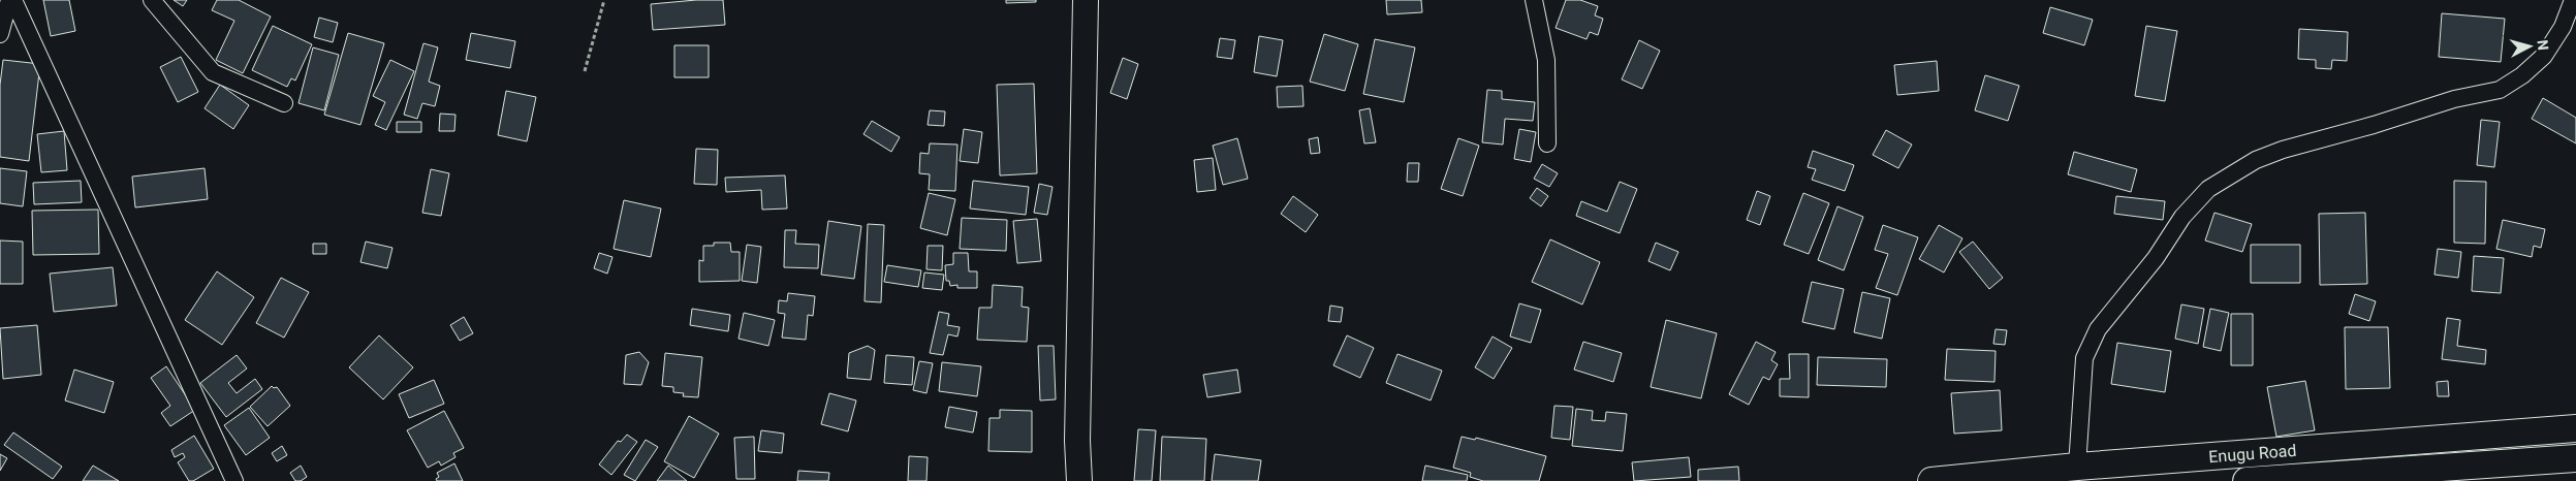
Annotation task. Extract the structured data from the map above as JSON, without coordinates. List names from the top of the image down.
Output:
{
  "streets": {
    "main road": ["Enugu Road"]
  },
  "north": "right"
}
